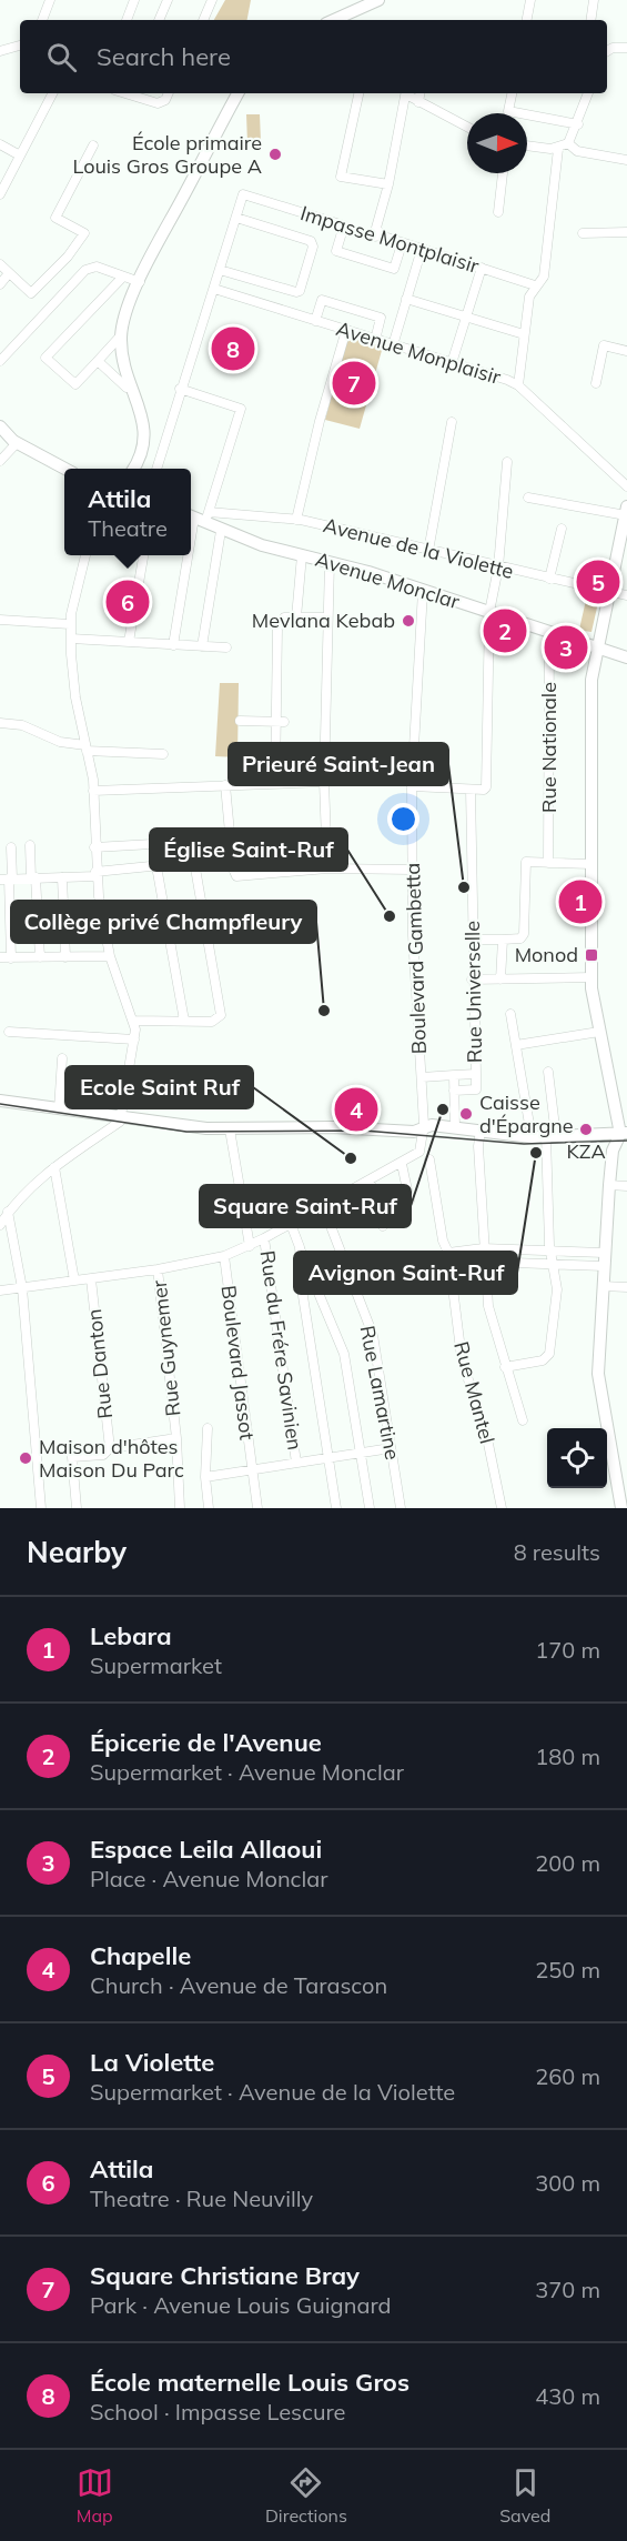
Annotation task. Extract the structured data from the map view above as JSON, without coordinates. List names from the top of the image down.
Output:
{
  "streets": {
    "street": [
      "Impasse Montplaisir",
      "Avenue Monplaisir",
      "Avenue de la Violette",
      "Avenue Monclar",
      "Rue Nationale",
      "Boulevard Gambetta",
      "Rue Universelle",
      "Rue Guynemer",
      "Rue du Frére Savinien",
      "Boulevard Jassot",
      "Rue Danton",
      "Rue Lamartine",
      "Rue Mantel"
    ]
  },
  "crossings": [
    ["Avenue de la Violette", "Avenue Monclar"],
    ["Avenue Monclar", "Rue Nationale"],
    ["Avenue Monclar", "Boulevard Gambetta"]
  ],
  "places": {
    "other": [
      "École primaire Louis Gros Groupe A",
      "Mevlana Kebab",
      "Prieuré Saint-Jean",
      "Église Saint-Ruf",
      "Collège privé Champfleury",
      "Square Saint-Ruf",
      "Caisse d'Épargne",
      "KZA",
      "Avignon Saint-Ruf",
      "Ecole Saint Ruf",
      "Maison d'hôtes Maison Du Parc"
    ],
    "transit": ["Monod"]
  },
  "north": "right",
  "page": {
    "search": "Search here",
    "pins": [
      "8",
      "7",
      "5",
      "6",
      "2",
      "3",
      "1",
      "4"
    ],
    "popup": ["Attila", "Theatre"],
    "heading": ["Nearby", "8 results"],
    "list": [
      {
        "mark": "1",
        "name": "Lebara",
        "note": "Supermarket",
        "value": "170 m"
      },
      {
        "mark": "2",
        "name": "Épicerie de l'Avenue",
        "note": "Supermarket · Avenue Monclar",
        "value": "180 m"
      },
      {
        "mark": "3",
        "name": "Espace Leila Allaoui",
        "note": "Place · Avenue Monclar",
        "value": "200 m"
      },
      {
        "mark": "4",
        "name": "Chapelle",
        "note": "Church · Avenue de Tarascon",
        "value": "250 m"
      },
      {
        "mark": "5",
        "name": "La Violette",
        "note": "Supermarket · Avenue de la Violette",
        "value": "260 m"
      },
      {
        "mark": "6",
        "name": "Attila",
        "note": "Theatre · Rue Neuvilly",
        "value": "300 m"
      },
      {
        "mark": "7",
        "name": "Square Christiane Bray",
        "note": "Park · Avenue Louis Guignard",
        "value": "370 m"
      },
      {
        "mark": "8",
        "name": "École maternelle Louis Gros",
        "note": "School · Impasse Lescure",
        "value": "430 m"
      }
    ],
    "nav": ["Map", "Directions", "Saved"]
  }
}
